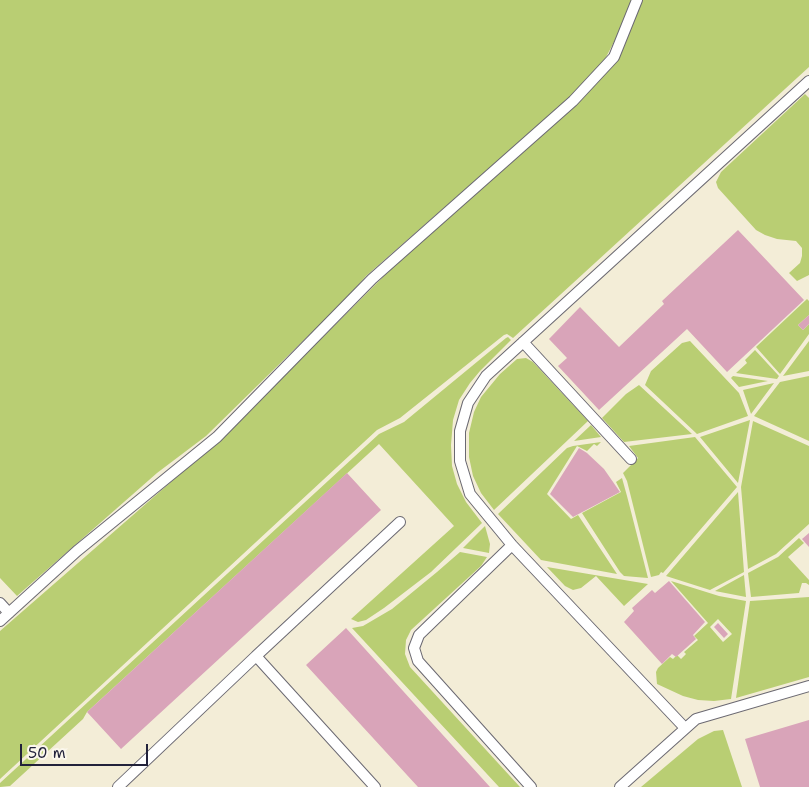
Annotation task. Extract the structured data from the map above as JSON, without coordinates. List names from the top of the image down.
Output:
{
  "scale_bar": "50 m"
}
